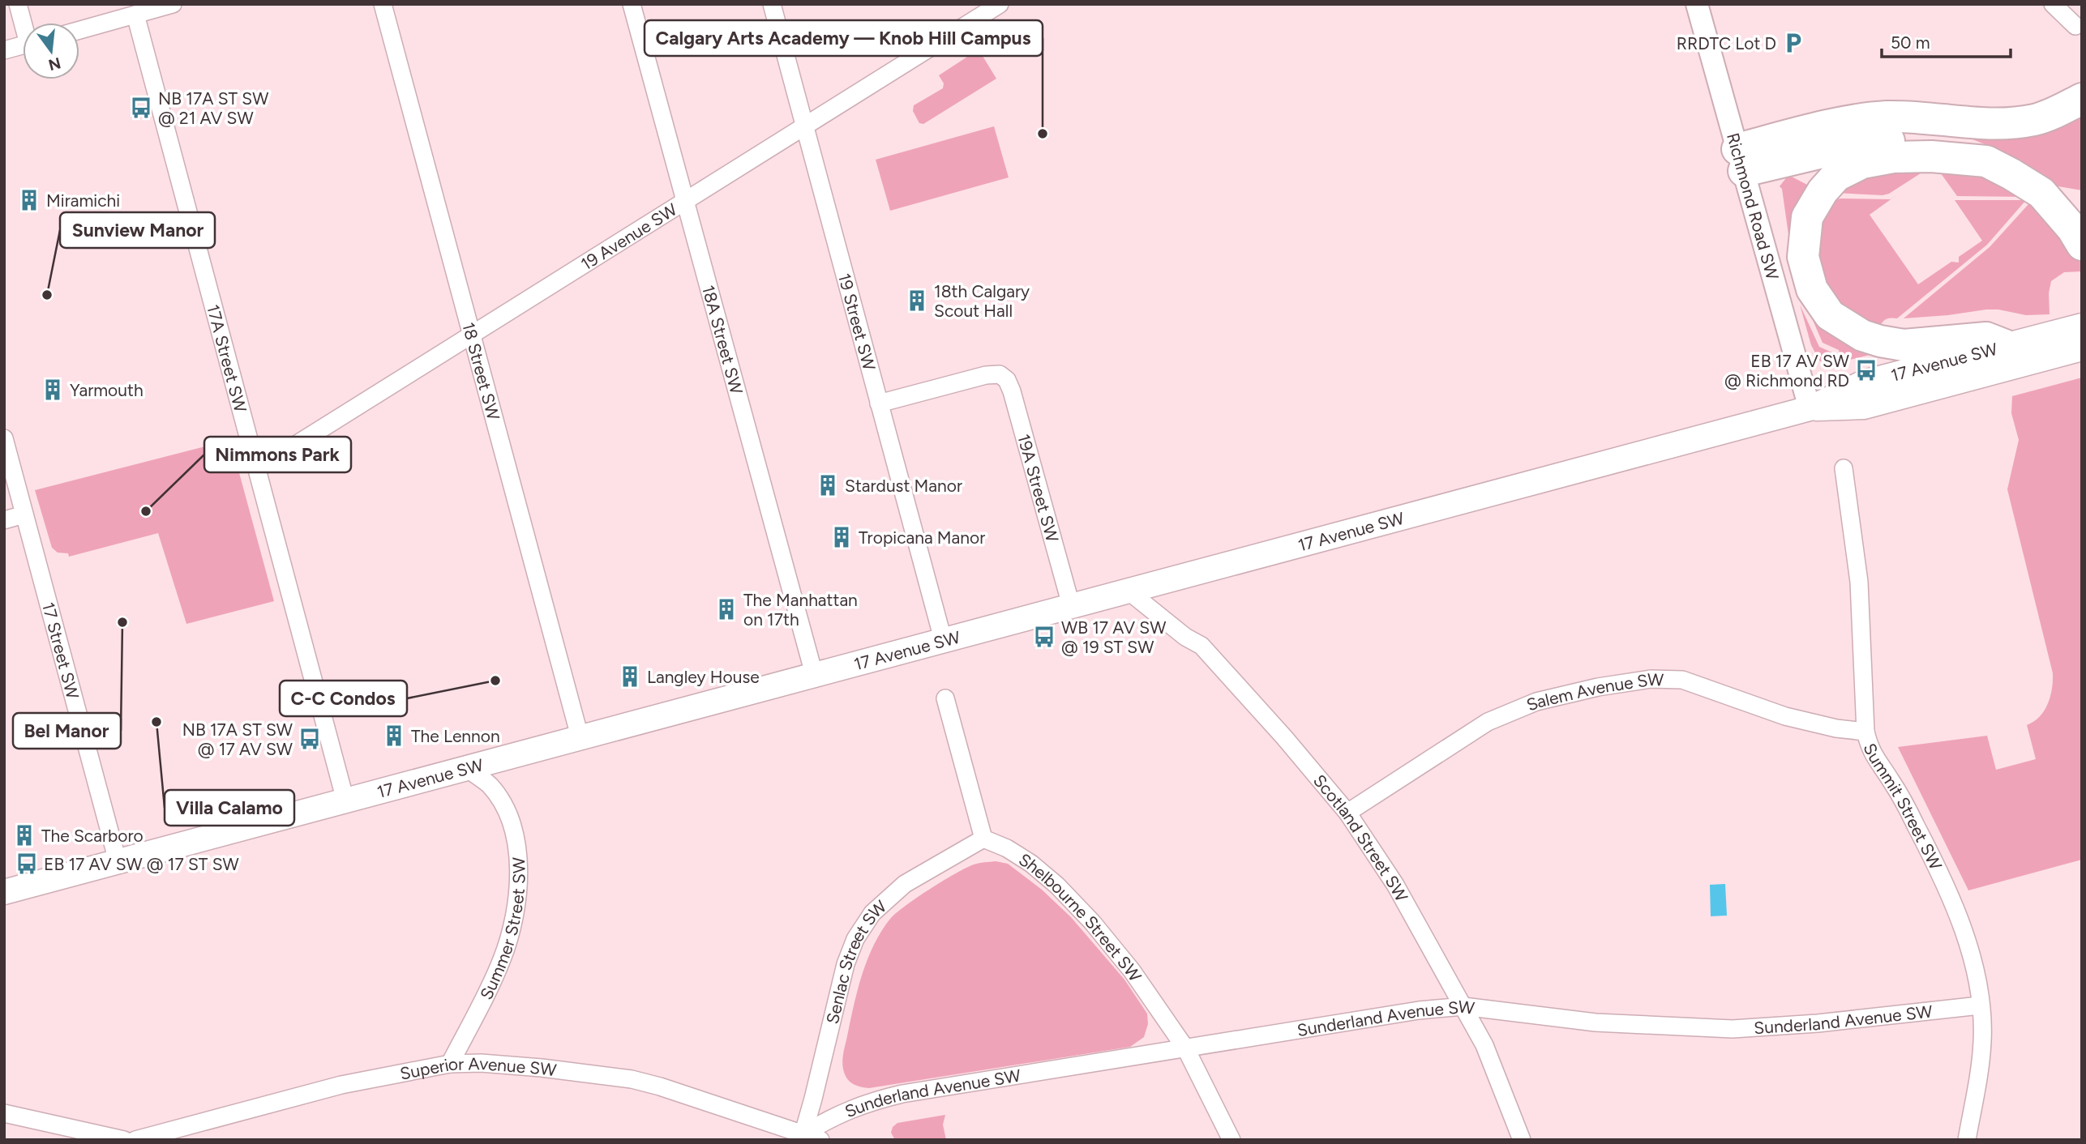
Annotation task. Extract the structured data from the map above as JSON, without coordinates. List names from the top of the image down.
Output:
{
  "streets": {
    "main road": ["17 Avenue SW"],
    "street": [
      "Richmond Road SW",
      "19 Avenue SW",
      "19 Street SW",
      "18A Street SW",
      "17A Street SW",
      "18 Street SW",
      "19A Street SW",
      "17 Street SW",
      "Salem Avenue SW",
      "Summit Street SW",
      "Scotland Street SW",
      "Shelbourne Street SW",
      "Summer Street SW",
      "Senlac Street SW",
      "Sunderland Avenue SW",
      "Superior Avenue SW"
    ]
  },
  "crossings": [
    ["Richmond Road SW", "17 Avenue SW"],
    ["19 Avenue SW", "19 Street SW"],
    ["19 Avenue SW", "18A Street SW"],
    ["19 Avenue SW", "17A Street SW"],
    ["19 Avenue SW", "18 Street SW"],
    ["19 Street SW", "17 Avenue SW"],
    ["19 Street SW", "19A Street SW"],
    ["18A Street SW", "17 Avenue SW"],
    ["17A Street SW", "17 Avenue SW"],
    ["17 Avenue SW", "18 Street SW"],
    ["17 Avenue SW", "19A Street SW"],
    ["17 Avenue SW", "17 Street SW"],
    ["17 Avenue SW", "Scotland Street SW"],
    ["17 Avenue SW", "Summer Street SW"],
    ["Salem Avenue SW", "Summit Street SW"],
    ["Salem Avenue SW", "Scotland Street SW"],
    ["Summit Street SW", "Sunderland Avenue SW"],
    ["Scotland Street SW", "Sunderland Avenue SW"],
    ["Shelbourne Street SW", "Senlac Street SW"],
    ["Shelbourne Street SW", "Sunderland Avenue SW"],
    ["Summer Street SW", "Superior Avenue SW"],
    ["Senlac Street SW", "Sunderland Avenue SW"],
    ["Senlac Street SW", "Superior Avenue SW"],
    ["Sunderland Avenue SW", "Superior Avenue SW"]
  ],
  "places": {
    "parking": ["RRDTC Lot D"],
    "bus stop": [
      "NB 17A ST SW @ 21 AV SW",
      "EB 17 AV SW @ Richmond RD",
      "WB 17 AV SW @ 19 ST SW",
      "NB 17A ST SW @ 17 AV SW",
      "EB 17 AV SW @ 17 ST SW"
    ],
    "other": [
      "Calgary Arts Academy — Knob Hill Campus",
      "Sunview Manor",
      "Nimmons Park",
      "Bel Manor",
      "C-C Condos",
      "Villa Calamo"
    ],
    "building": [
      "Miramichi",
      "18th Calgary Scout Hall",
      "Yarmouth",
      "Stardust Manor",
      "Tropicana Manor",
      "The Manhattan on 17th",
      "Langley House",
      "The Lennon",
      "The Scarboro"
    ]
  },
  "scale_bar": "50 m",
  "north": "bottom"
}
